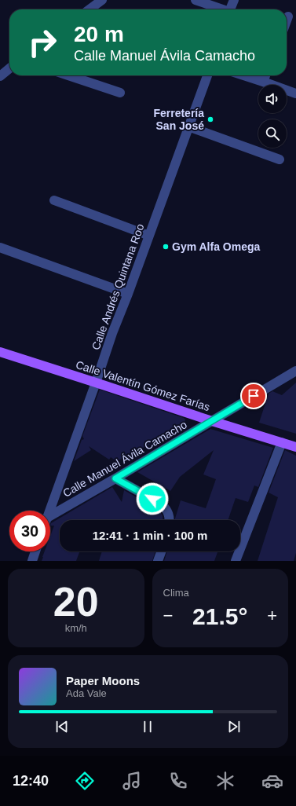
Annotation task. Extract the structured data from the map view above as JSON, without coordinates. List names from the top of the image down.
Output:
{
  "streets": {
    "main road": ["Calle Valentín Gómez Farías"],
    "street": ["Calle Andrés Quintana Roo", "Calle Manuel Ávila Camacho"]
  },
  "crossings": [
    ["Calle Andrés Quintana Roo", "Calle Valentín Gómez Farías"],
    ["Calle Valentín Gómez Farías", "Calle Manuel Ávila Camacho"]
  ],
  "places": ["Ferretería San José", "Gym Alfa Omega"],
  "page": {
    "turn": ["20 m", "Calle Manuel Ávila Camacho"],
    "limit": "30",
    "trip": "12:41 · 1 min · 100 m",
    "tile": [
      ["20", "km/h"],
      "Clima"
    ],
    "heat": ["−", "21.5°", "+"],
    "song": ["Paper Moons", "Ada Vale"],
    "tabs": "12:40"
  }
}
